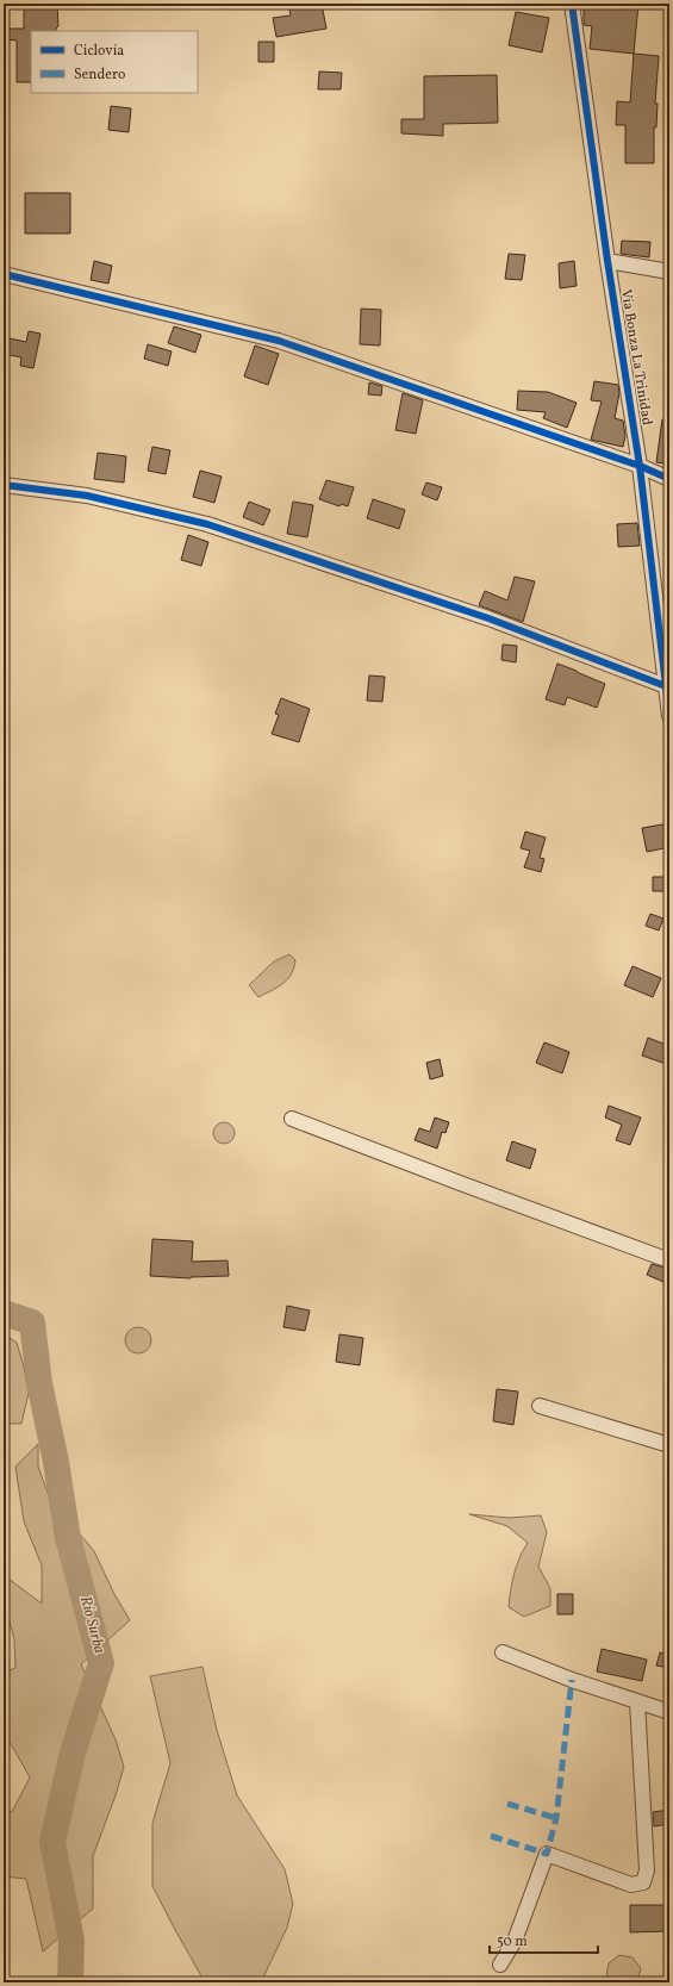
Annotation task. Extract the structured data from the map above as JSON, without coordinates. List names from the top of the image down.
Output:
{
  "streets": {
    "street": ["Vía Bonza La Trinidad"]
  },
  "water": ["Río Surba"],
  "legend": ["Ciclovía", "Sendero"],
  "scale_bar": "50 m"
}
